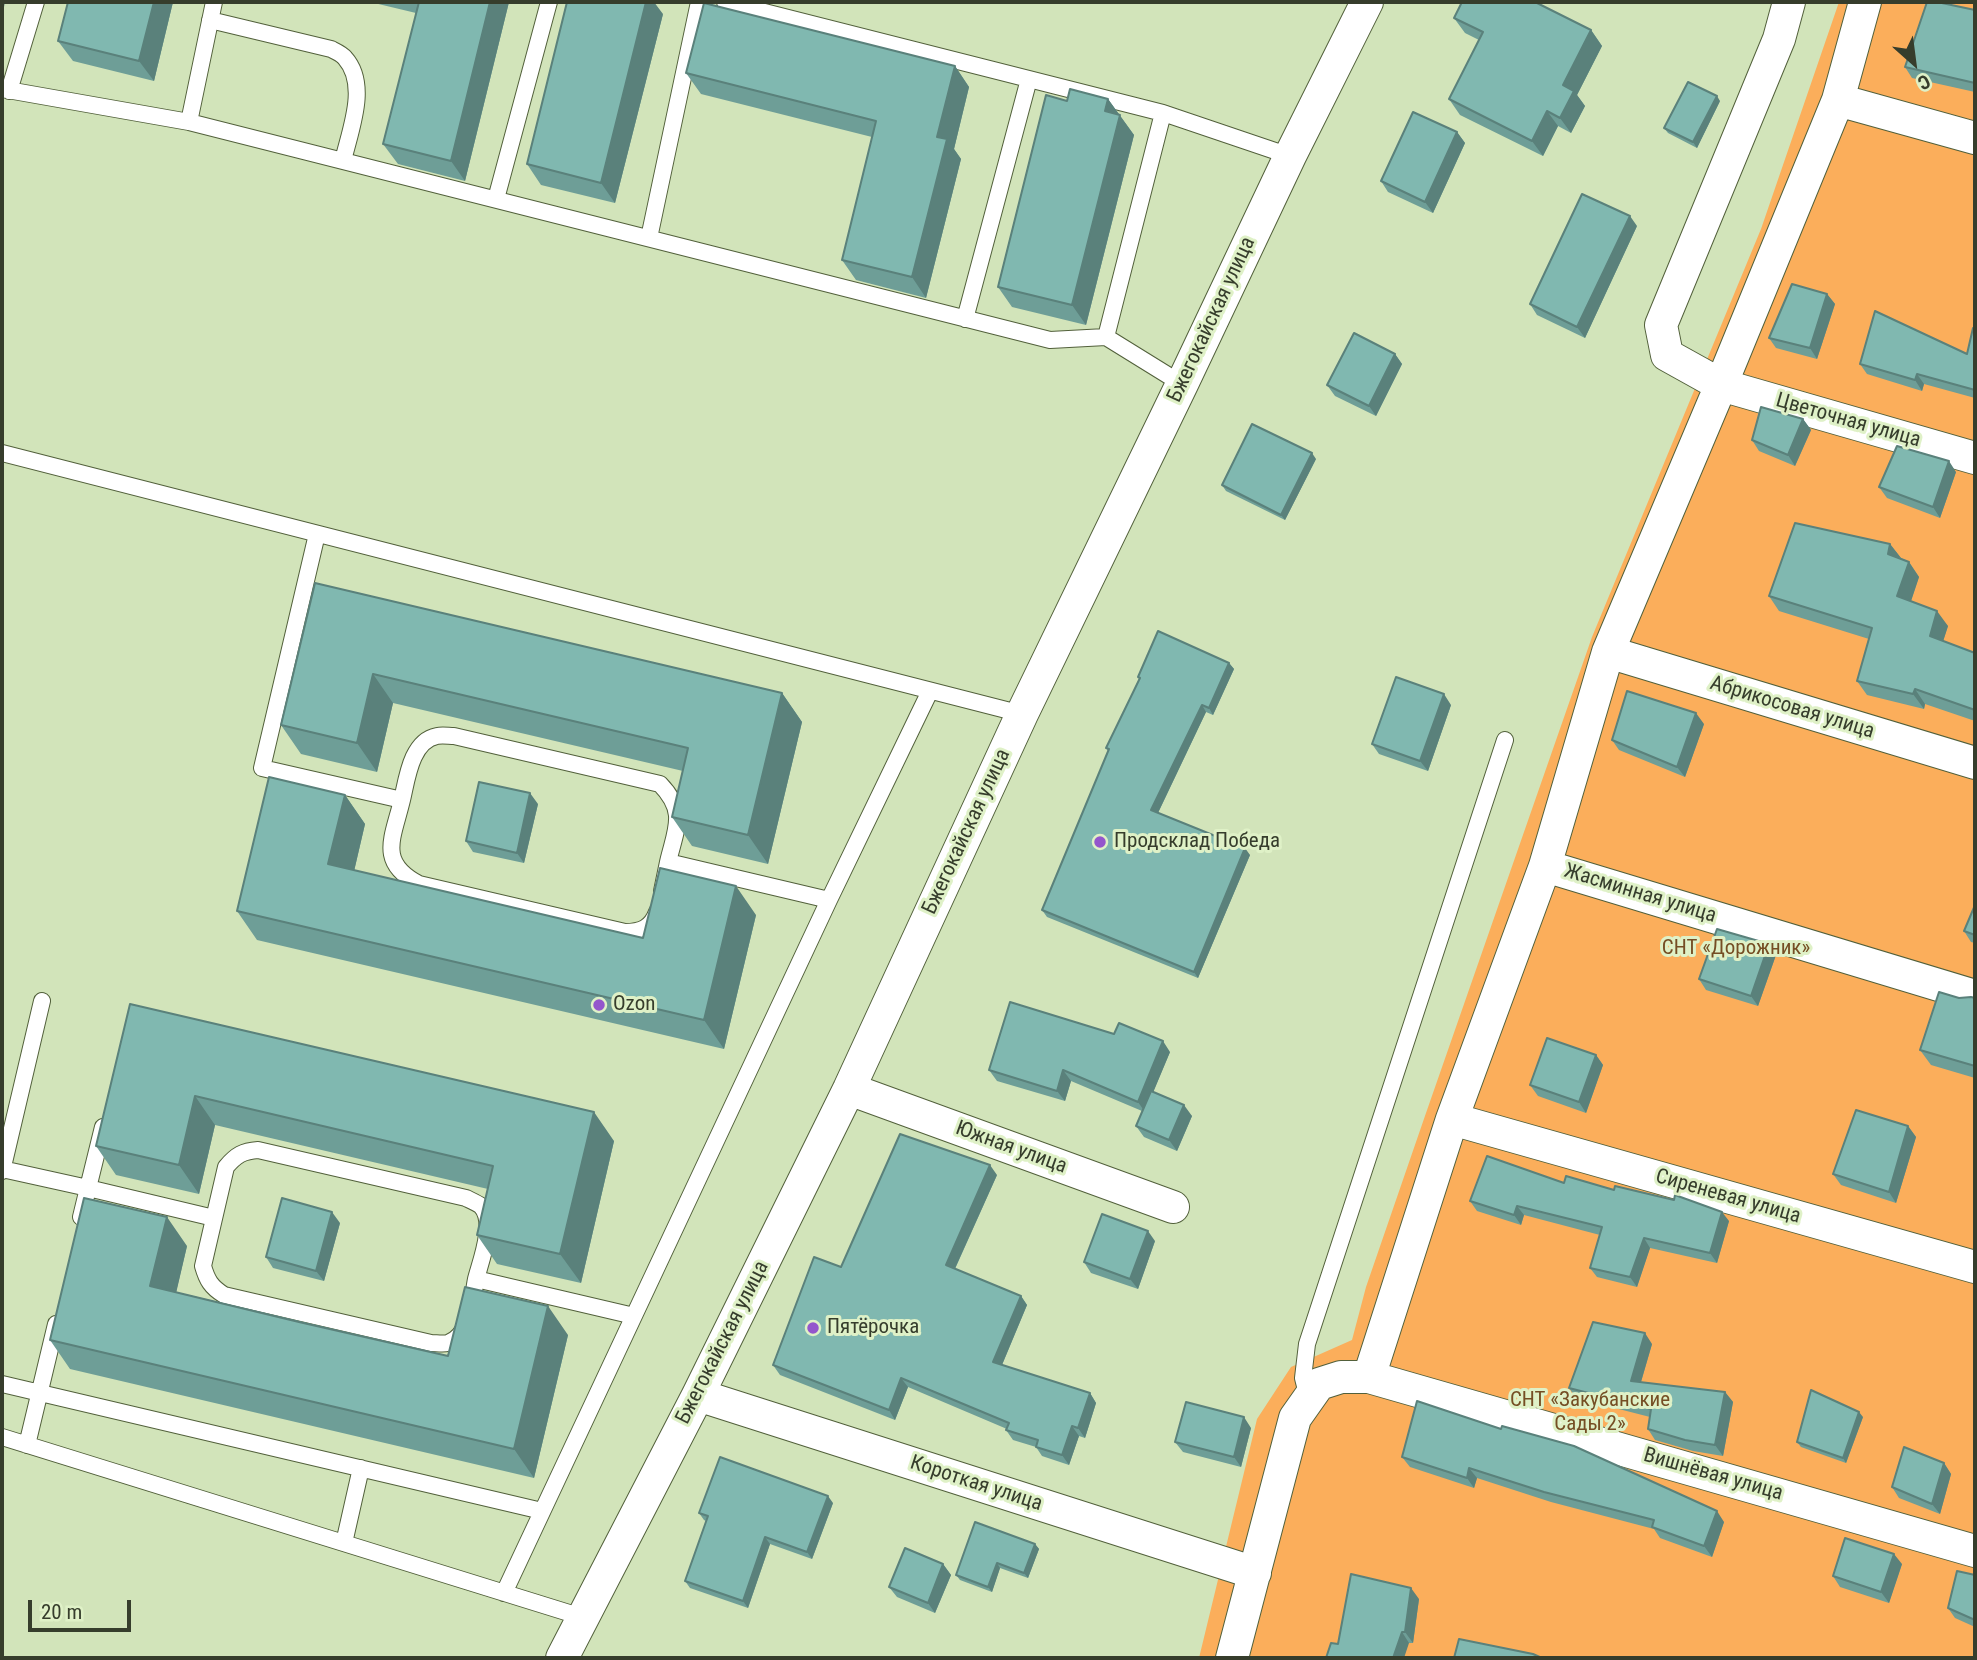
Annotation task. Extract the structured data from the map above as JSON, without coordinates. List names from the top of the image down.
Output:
{
  "streets": {
    "street": [
      "Бжегокайская улица",
      "Цветочная улица",
      "Абрикосовая улица",
      "Жасминная улица",
      "Южная улица",
      "Сиреневая улица",
      "Вишнёвая улица",
      "Короткая улица"
    ]
  },
  "crossings": [
    ["Бжегокайская улица", "Южная улица"],
    ["Бжегокайская улица", "Короткая улица"]
  ],
  "parks": ["СНТ «Дорожник»", "СНТ «Закубанские Сады 2»"],
  "places": ["Продсклад Победа", "Ozon", "Пятёрочка"],
  "scale_bar": "20 m",
  "north": "bottom right"
}
